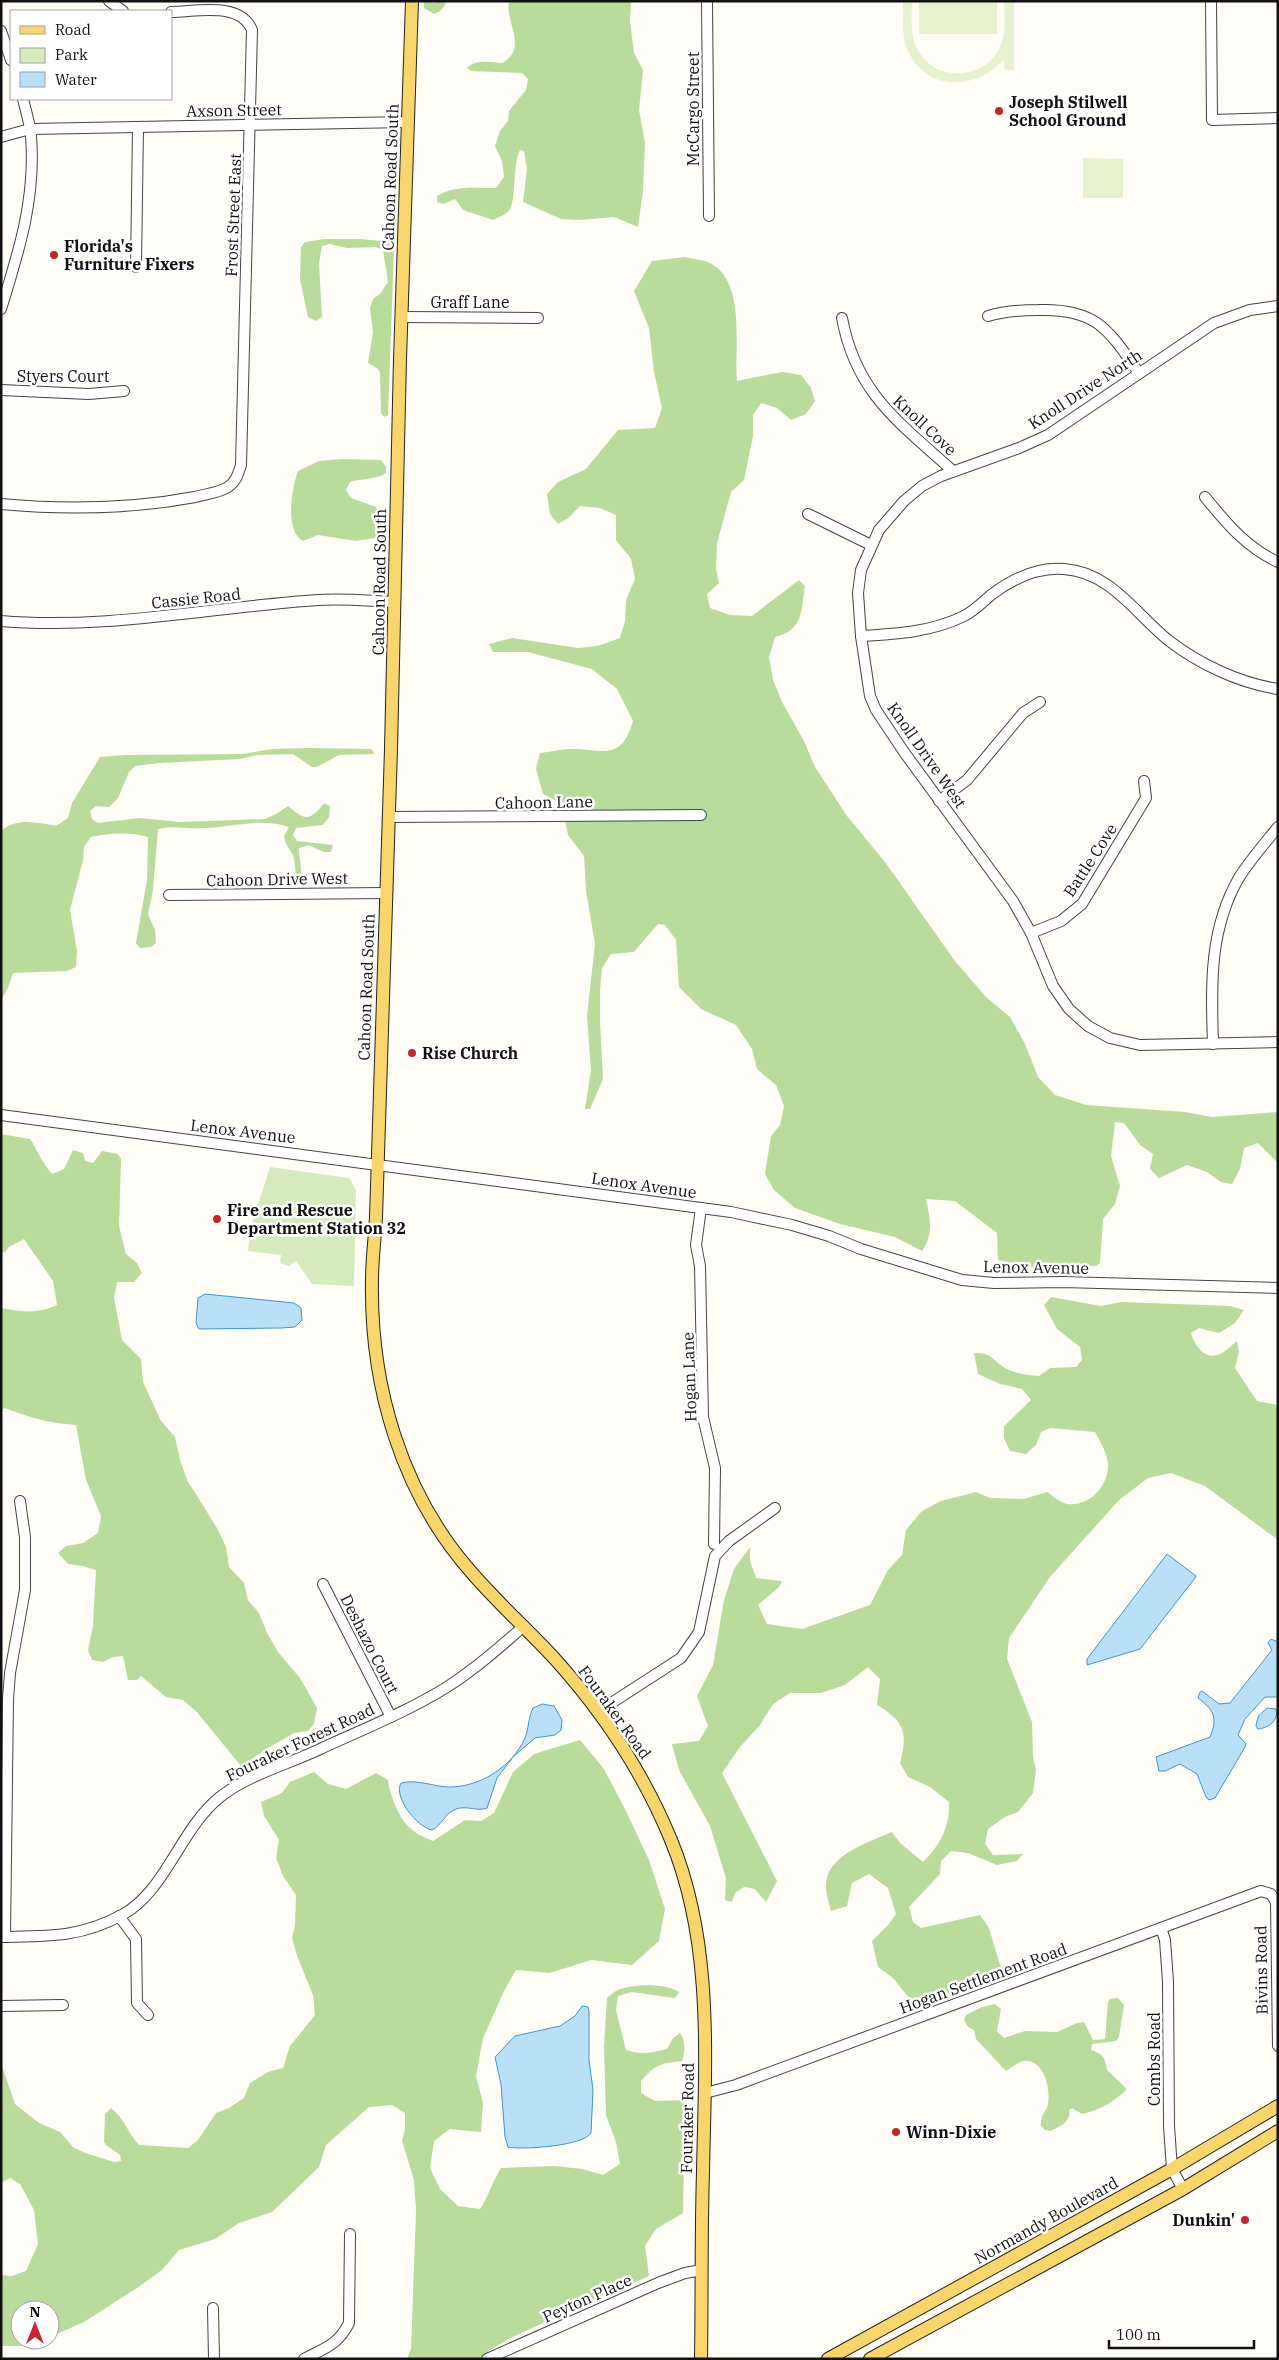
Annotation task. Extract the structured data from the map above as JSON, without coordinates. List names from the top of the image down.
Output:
{
  "streets": {
    "main road": ["Cahoon Road South", "Fouraker Road", "Normandy Boulevard"],
    "street": [
      "McCargo Street",
      "Axson Street",
      "Frost Street East",
      "Graff Lane",
      "Styers Court",
      "Knoll Drive North",
      "Knoll Cove",
      "Cassie Road",
      "Knoll Drive West",
      "Cahoon Lane",
      "Battle Cove",
      "Cahoon Drive West",
      "Lenox Avenue",
      "Hogan Lane",
      "Deshazo Court",
      "Fouraker Forest Road",
      "Bivins Road",
      "Hogan Settlement Road",
      "Combs Road",
      "Peyton Place"
    ]
  },
  "crossings": [
    ["Axson Street", "Cahoon Road South"],
    ["Axson Street", "Frost Street East"],
    ["Cahoon Road South", "Graff Lane"],
    ["Cahoon Road South", "Cassie Road"],
    ["Cahoon Road South", "Cahoon Lane"],
    ["Cahoon Road South", "Cahoon Drive West"],
    ["Cahoon Road South", "Lenox Avenue"],
    ["Cahoon Road South", "Fouraker Road"],
    ["Knoll Drive North", "Knoll Cove"],
    ["Knoll Drive North", "Knoll Drive West"],
    ["Knoll Drive West", "Battle Cove"],
    ["Lenox Avenue", "Hogan Lane"],
    ["Lenox Avenue", "Fouraker Road"],
    ["Deshazo Court", "Fouraker Forest Road"],
    ["Fouraker Road", "Fouraker Forest Road"],
    ["Fouraker Road", "Hogan Settlement Road"],
    ["Fouraker Road", "Peyton Place"],
    ["Bivins Road", "Hogan Settlement Road"],
    ["Hogan Settlement Road", "Combs Road"],
    ["Combs Road", "Normandy Boulevard"]
  ],
  "places": [
    "Joseph Stilwell School Ground",
    "Florida's Furniture Fixers",
    "Rise Church",
    "Fire and Rescue Department Station 32",
    "Winn-Dixie",
    "Dunkin'"
  ],
  "legend": ["Road", "Park", "Water"],
  "scale_bar": "100 m",
  "north": "top"
}
